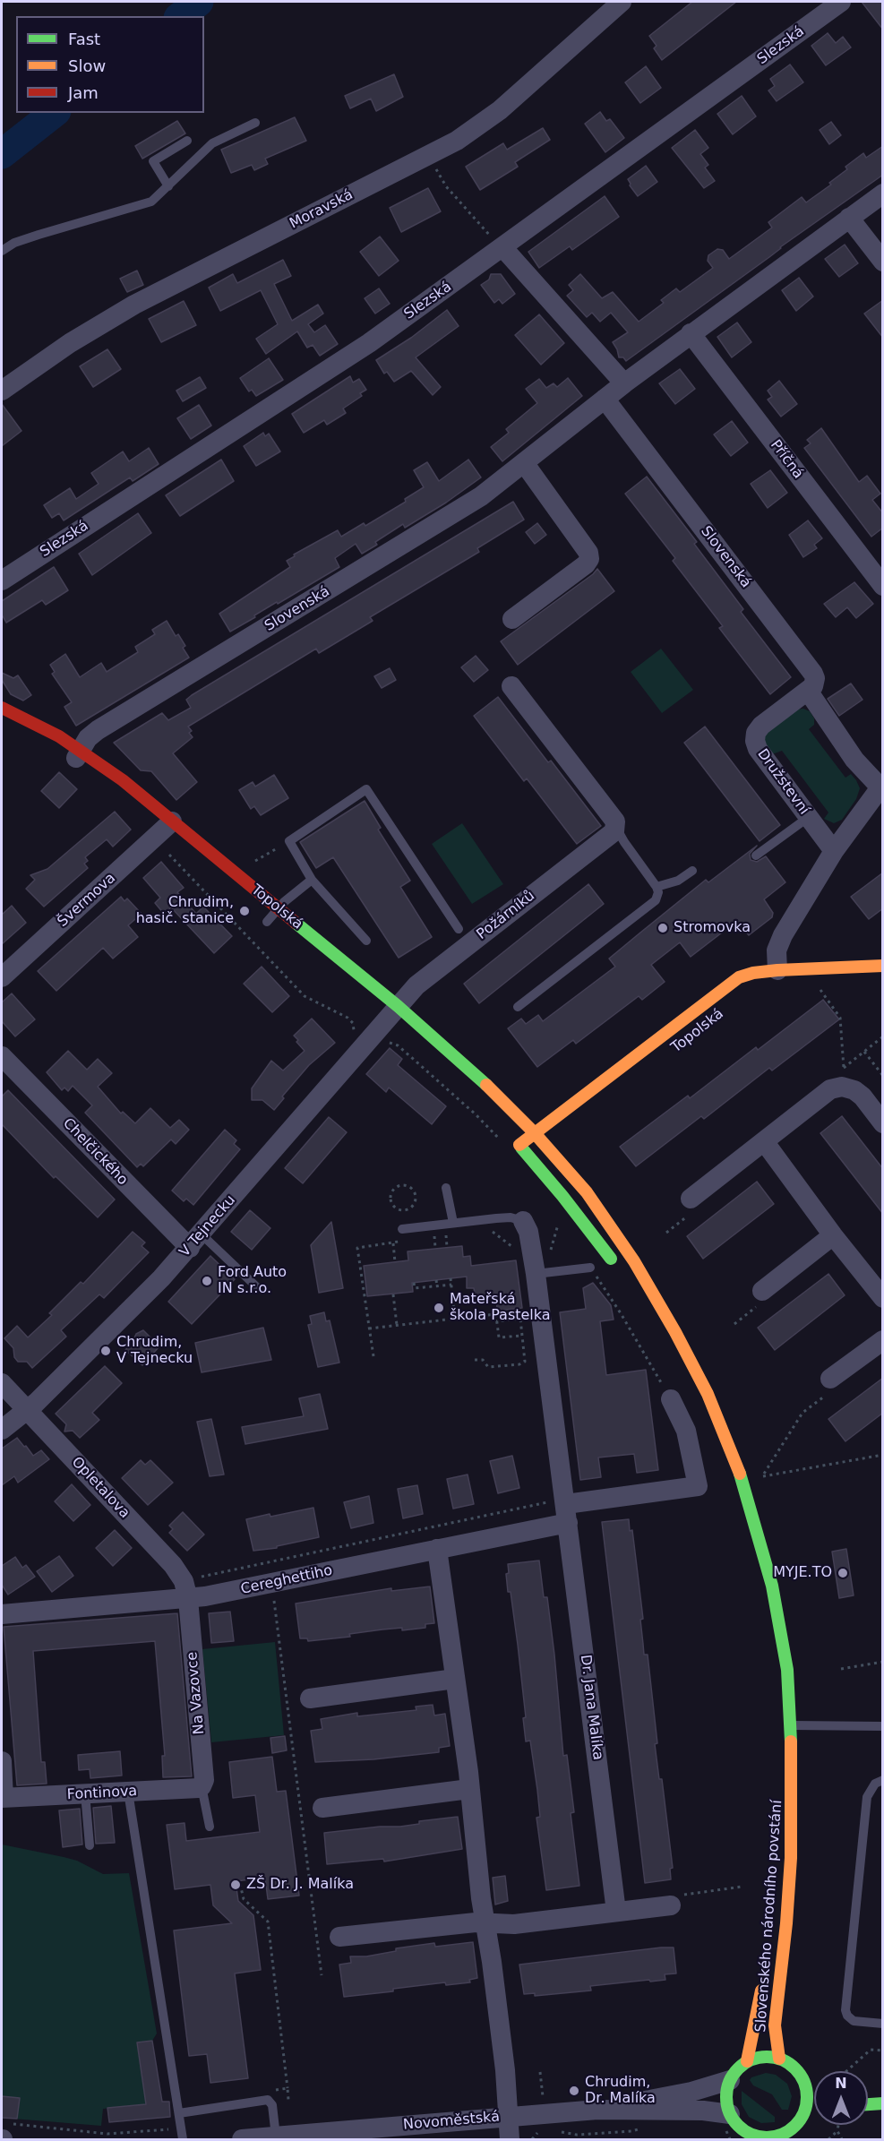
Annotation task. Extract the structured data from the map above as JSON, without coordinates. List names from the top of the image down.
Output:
{
  "streets": {
    "main road": ["Topolská", "Slovenského národního povstání"],
    "street": [
      "Slezská",
      "Moravská",
      "Příčná",
      "Slovenská",
      "Družstevní",
      "Švermova",
      "Požárníků",
      "Chelčického",
      "V Tejnecku",
      "Opletalova",
      "Cereghettiho",
      "Na Vazovce",
      "Dr. Jana Malíka",
      "Fontinova",
      "Novoměstská"
    ]
  },
  "crossings": [
    ["Příčná", "Slovenská"],
    ["Slovenská", "Družstevní"],
    ["Slovenská", "Topolská"],
    ["Švermova", "Topolská"],
    ["Topolská", "Požárníků"],
    ["Topolská", "V Tejnecku"],
    ["Topolská", "Slovenského národního povstání"],
    ["Požárníků", "V Tejnecku"],
    ["Chelčického", "V Tejnecku"],
    ["V Tejnecku", "Opletalova"],
    ["Opletalova", "Cereghettiho"],
    ["Opletalova", "Na Vazovce"],
    ["Cereghettiho", "Na Vazovce"],
    ["Cereghettiho", "Dr. Jana Malíka"],
    ["Na Vazovce", "Fontinova"],
    ["Slovenského národního povstání", "Novoměstská"]
  ],
  "places": [
    "Chrudim, hasič. stanice",
    "Stromovka",
    "Ford Auto IN s.r.o.",
    "Mateřská škola Pastelka",
    "Chrudim, V Tejnecku",
    "MYJE.TO",
    "ZŠ Dr. J. Malíka",
    "Chrudim, Dr. Malíka"
  ],
  "legend": ["Fast", "Slow", "Jam"],
  "north": "top"
}
